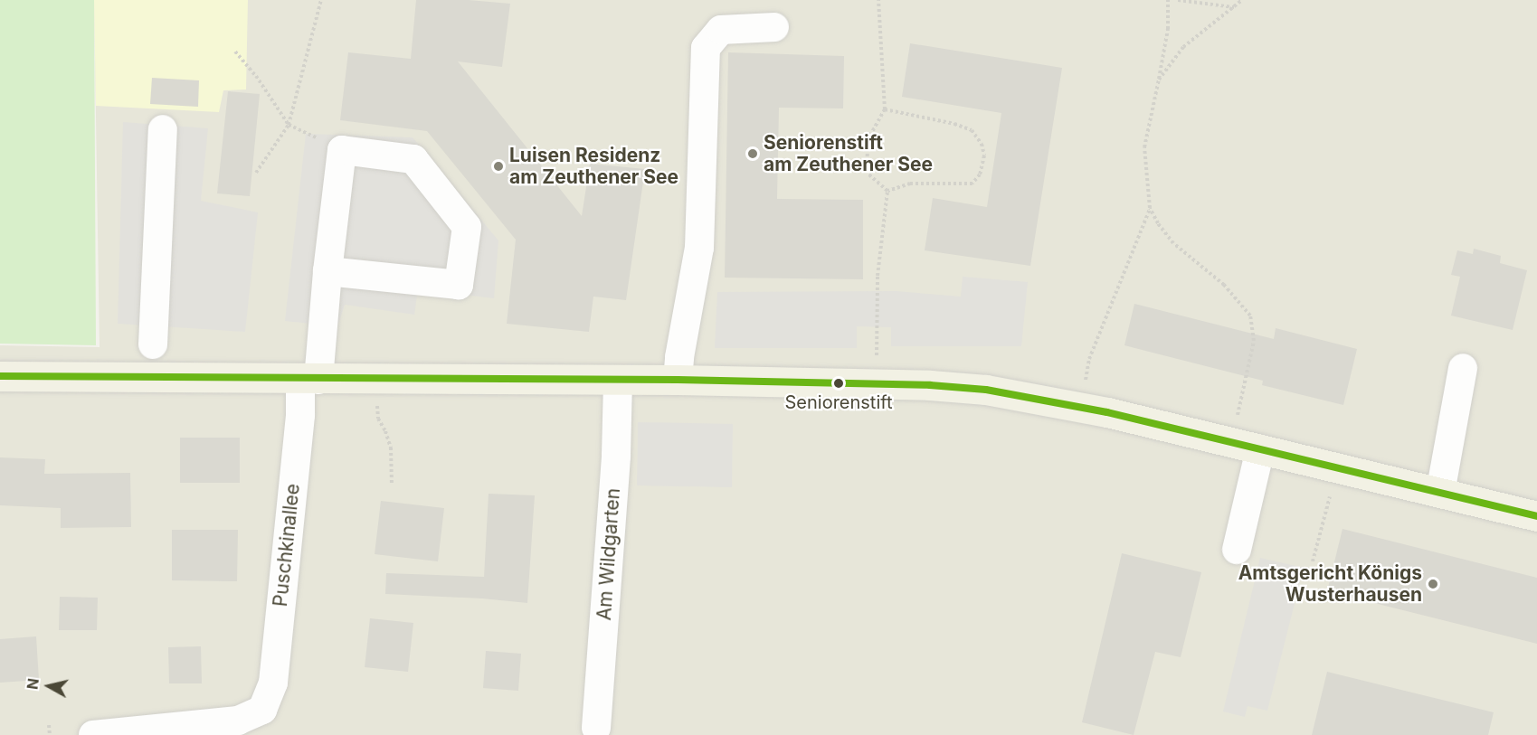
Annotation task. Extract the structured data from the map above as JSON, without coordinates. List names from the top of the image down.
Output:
{
  "streets": {
    "street": ["Puschkinallee", "Am Wildgarten"]
  },
  "places": [
    "Seniorenstift am Zeuthener See",
    "Luisen Residenz am Zeuthener See",
    "Seniorenstift",
    "Amtsgericht Königs Wusterhausen"
  ],
  "north": "left"
}
